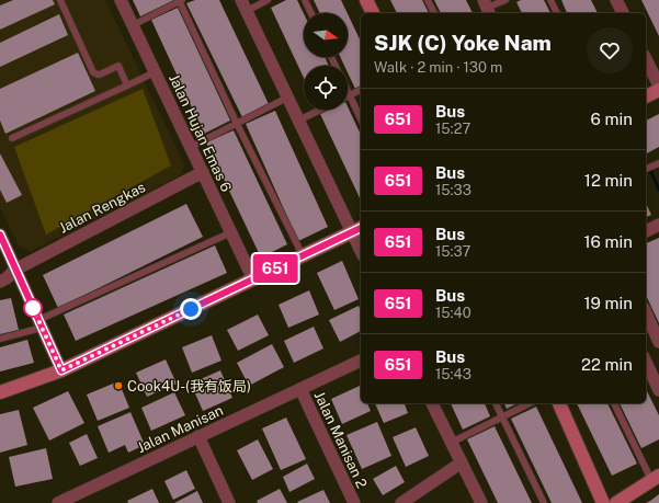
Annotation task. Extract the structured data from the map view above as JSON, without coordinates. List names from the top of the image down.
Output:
{
  "streets": {
    "street": [
      "Jalan Hujan Emas 6",
      "Jalan Rengkas",
      "Jalan Manisan",
      "Jalan Manisan 2"
    ]
  },
  "crossings": [
    ["Jalan Hujan Emas 6", "Jalan Rengkas"],
    ["Jalan Manisan", "Jalan Manisan 2"]
  ],
  "places": ["Cook4U-(我有饭局)"],
  "lines": ["bus line 651"],
  "north": "right",
  "page": {
    "on_map": "651",
    "heading": ["SJK (C) Yoke Nam", "Walk · 2 min · 130 m"],
    "list": [
      {
        "mark": "651",
        "name": "Bus",
        "note": "15:27",
        "value": "6 min"
      },
      {
        "mark": "651",
        "name": "Bus",
        "note": "15:33",
        "value": "12 min"
      },
      {
        "mark": "651",
        "name": "Bus",
        "note": "15:37",
        "value": "16 min"
      },
      {
        "mark": "651",
        "name": "Bus",
        "note": "15:40",
        "value": "19 min"
      },
      {
        "mark": "651",
        "name": "Bus",
        "note": "15:43",
        "value": "22 min"
      }
    ]
  }
}
